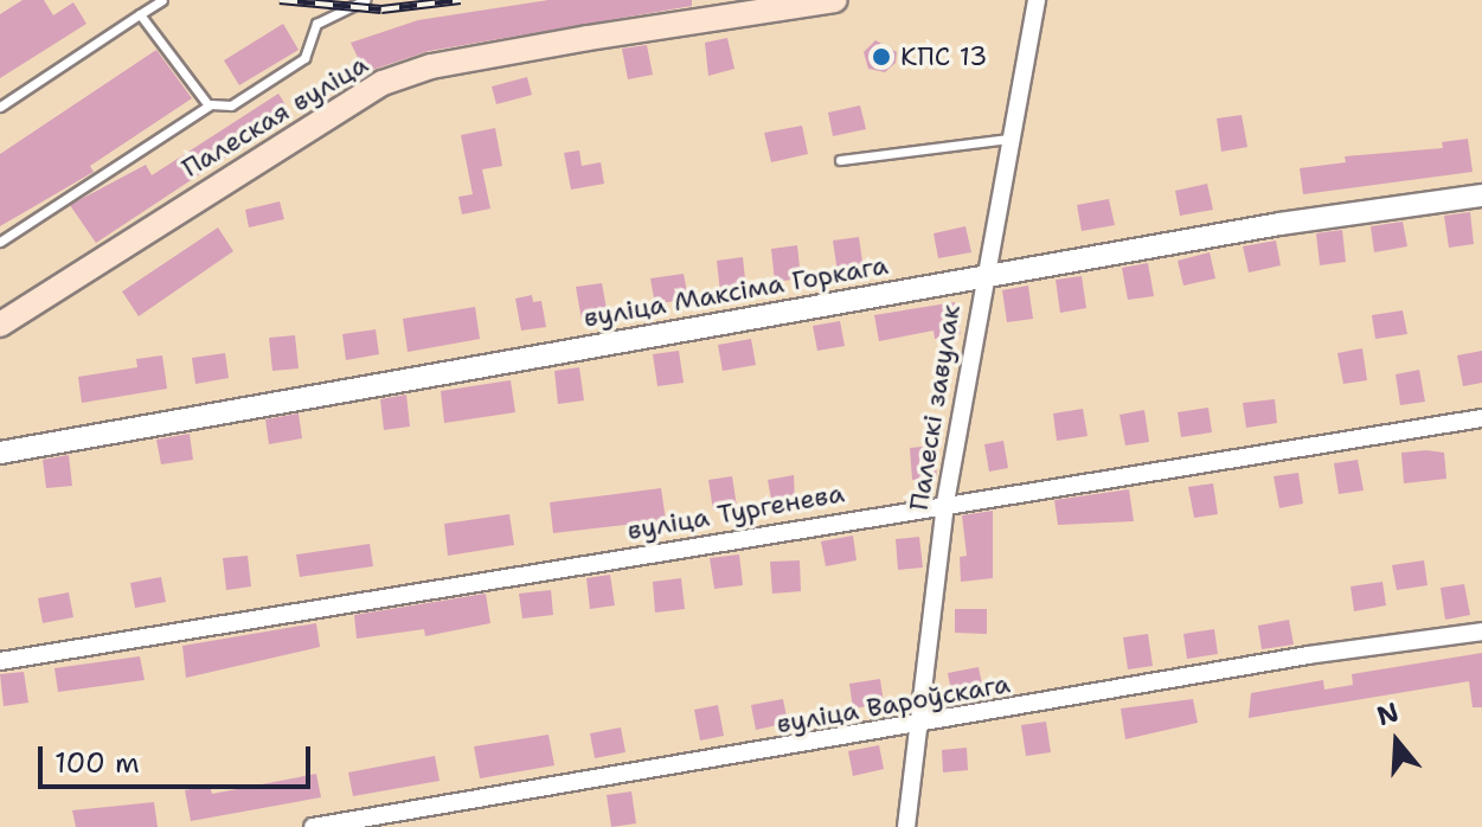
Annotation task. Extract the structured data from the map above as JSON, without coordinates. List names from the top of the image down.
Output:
{
  "streets": {
    "main road": ["Палеская вуліца"],
    "street": [
      "вуліца Максіма Горкага",
      "Палескі завулак",
      "вуліца Тургенева",
      "вуліца Вароўскага"
    ]
  },
  "crossings": [
    ["вуліца Максіма Горкага", "Палескі завулак"],
    ["Палескі завулак", "вуліца Тургенева"],
    ["Палескі завулак", "вуліца Вароўскага"]
  ],
  "places": ["КПС 13"],
  "scale_bar": "100 m",
  "north": "top"
}
